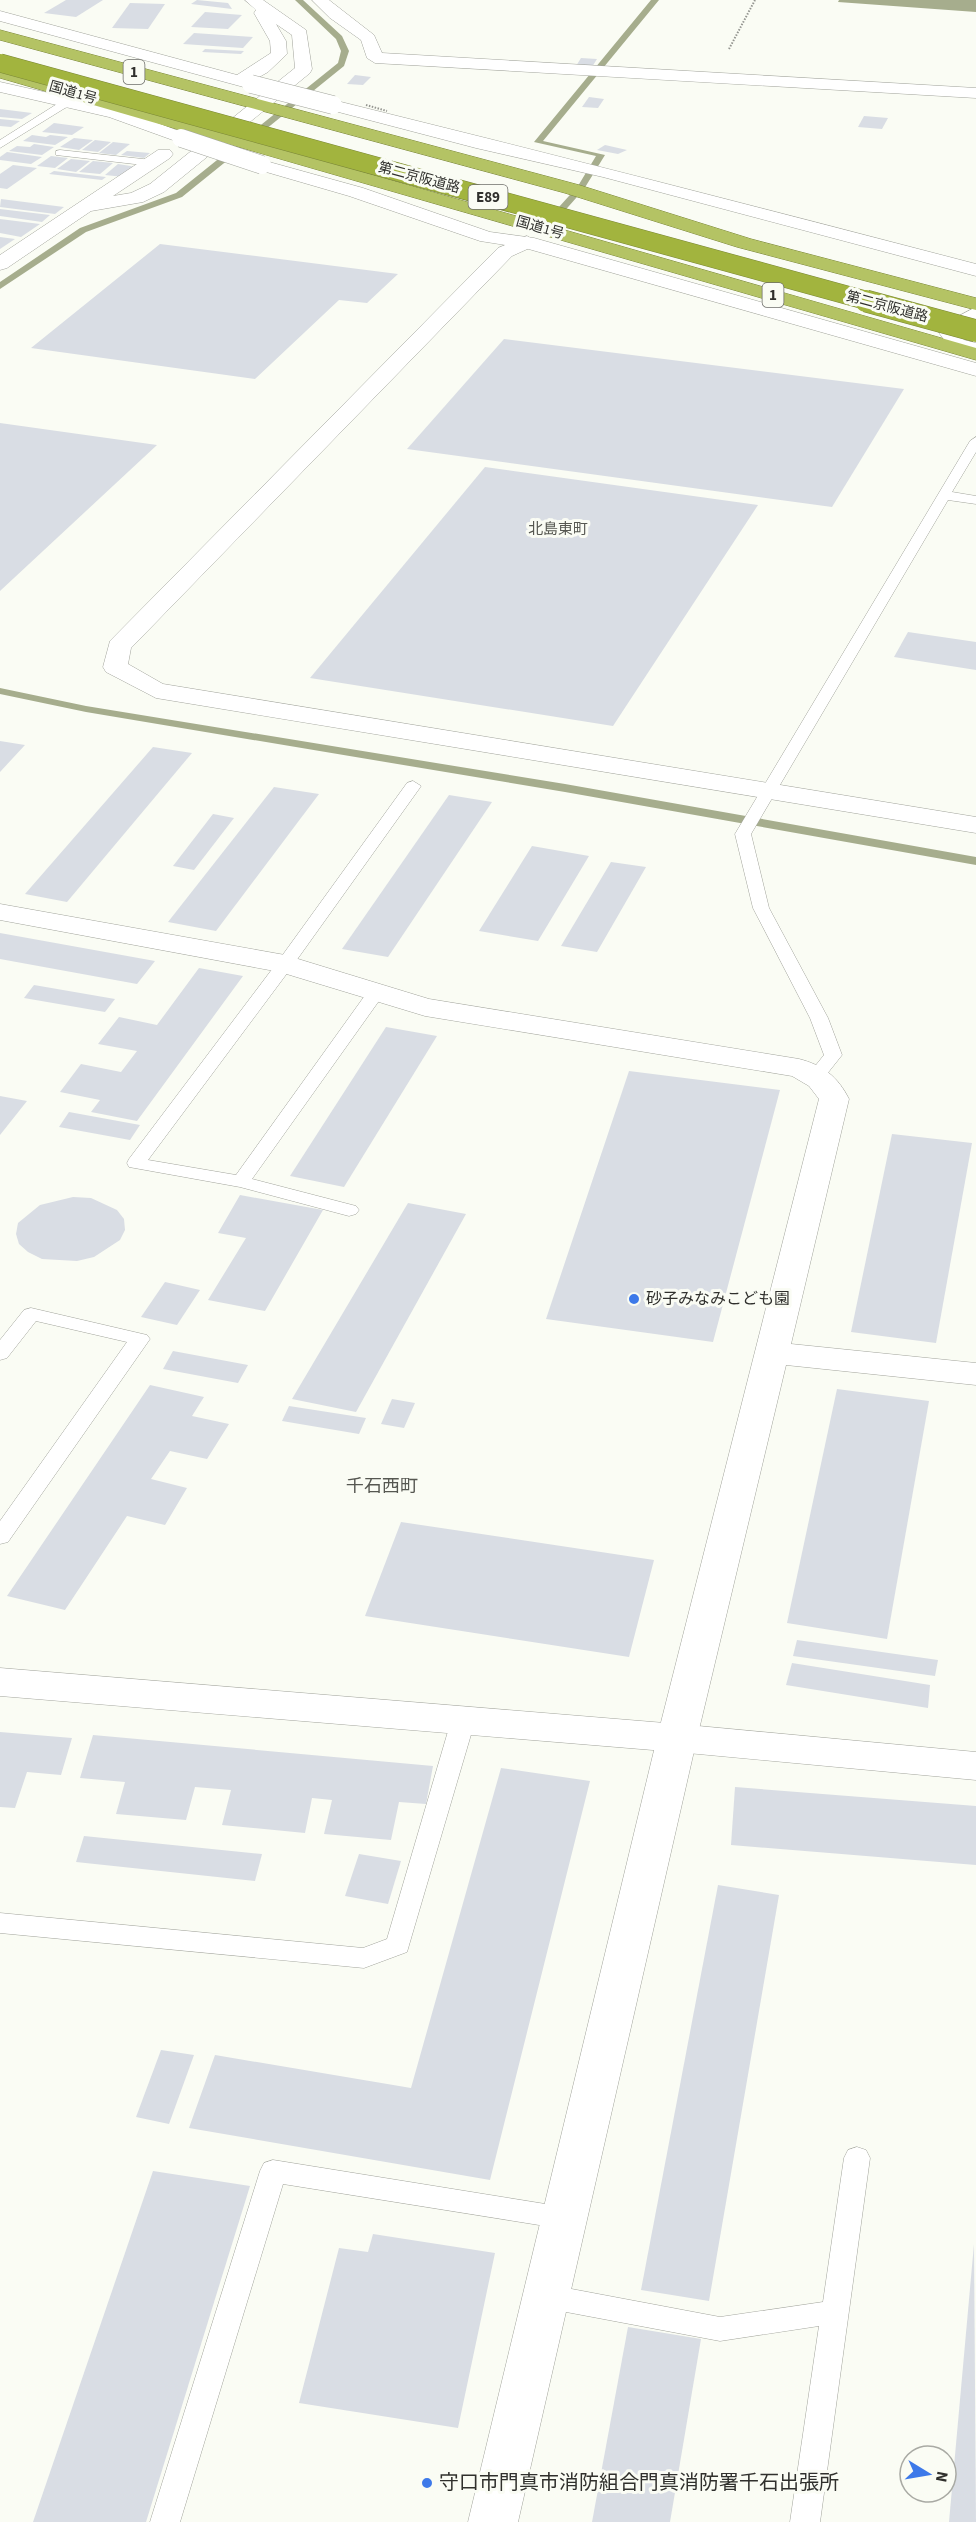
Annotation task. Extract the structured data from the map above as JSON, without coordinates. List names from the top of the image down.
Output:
{
  "streets": {
    "highway": [
      "1",
      "国道1号",
      "第二京阪道路",
      "E89"
    ]
  },
  "crossings": [
    ["1", "第二京阪道路"]
  ],
  "districts": ["北島東町", "千石西町"],
  "places": ["砂子みなみこども園", "守口市門真市消防組合門真消防署千石出張所"],
  "north": "right"
}
